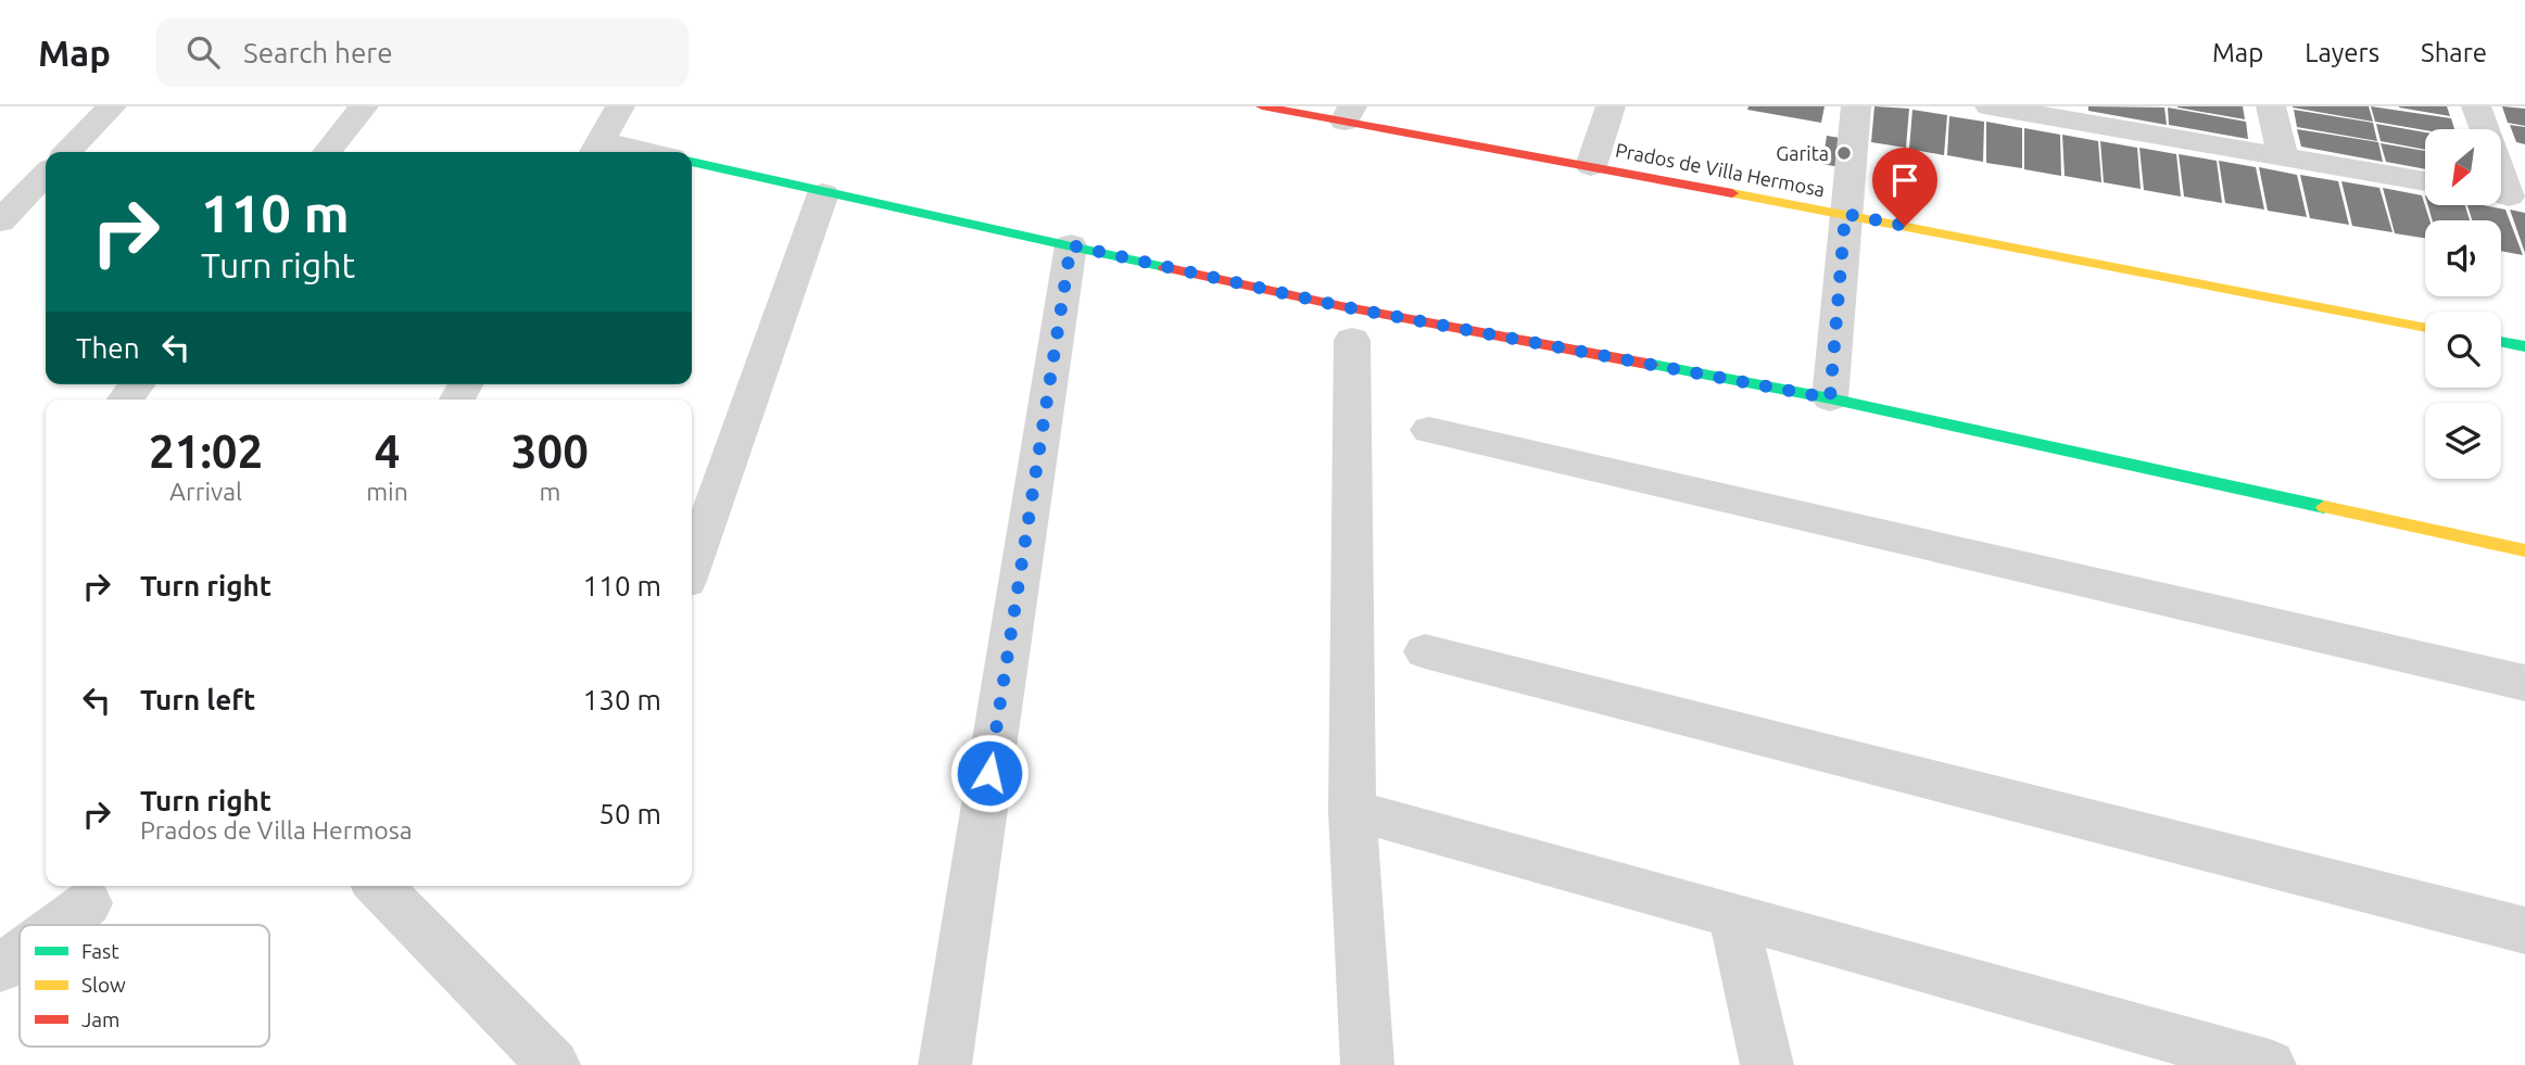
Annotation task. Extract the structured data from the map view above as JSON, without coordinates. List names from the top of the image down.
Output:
{
  "streets": {
    "street": ["Prados de Villa Hermosa"]
  },
  "places": ["Garita"],
  "legend": ["Fast", "Slow", "Jam"],
  "north": "bottom left",
  "page": {
    "header": "Map",
    "search": "Search here",
    "nav": ["Map", "Layers", "Share"],
    "turn": ["110 m", "Turn right"],
    "then": "Then",
    "eta": [
      "21:02",
      "Arrival",
      "4",
      "min",
      "300",
      "m"
    ],
    "list": [
      {
        "name": "Turn right",
        "value": "110 m"
      },
      {
        "name": "Turn left",
        "value": "130 m"
      },
      {
        "name": "Turn right",
        "note": "Prados de Villa Hermosa",
        "value": "50 m"
      }
    ]
  }
}
